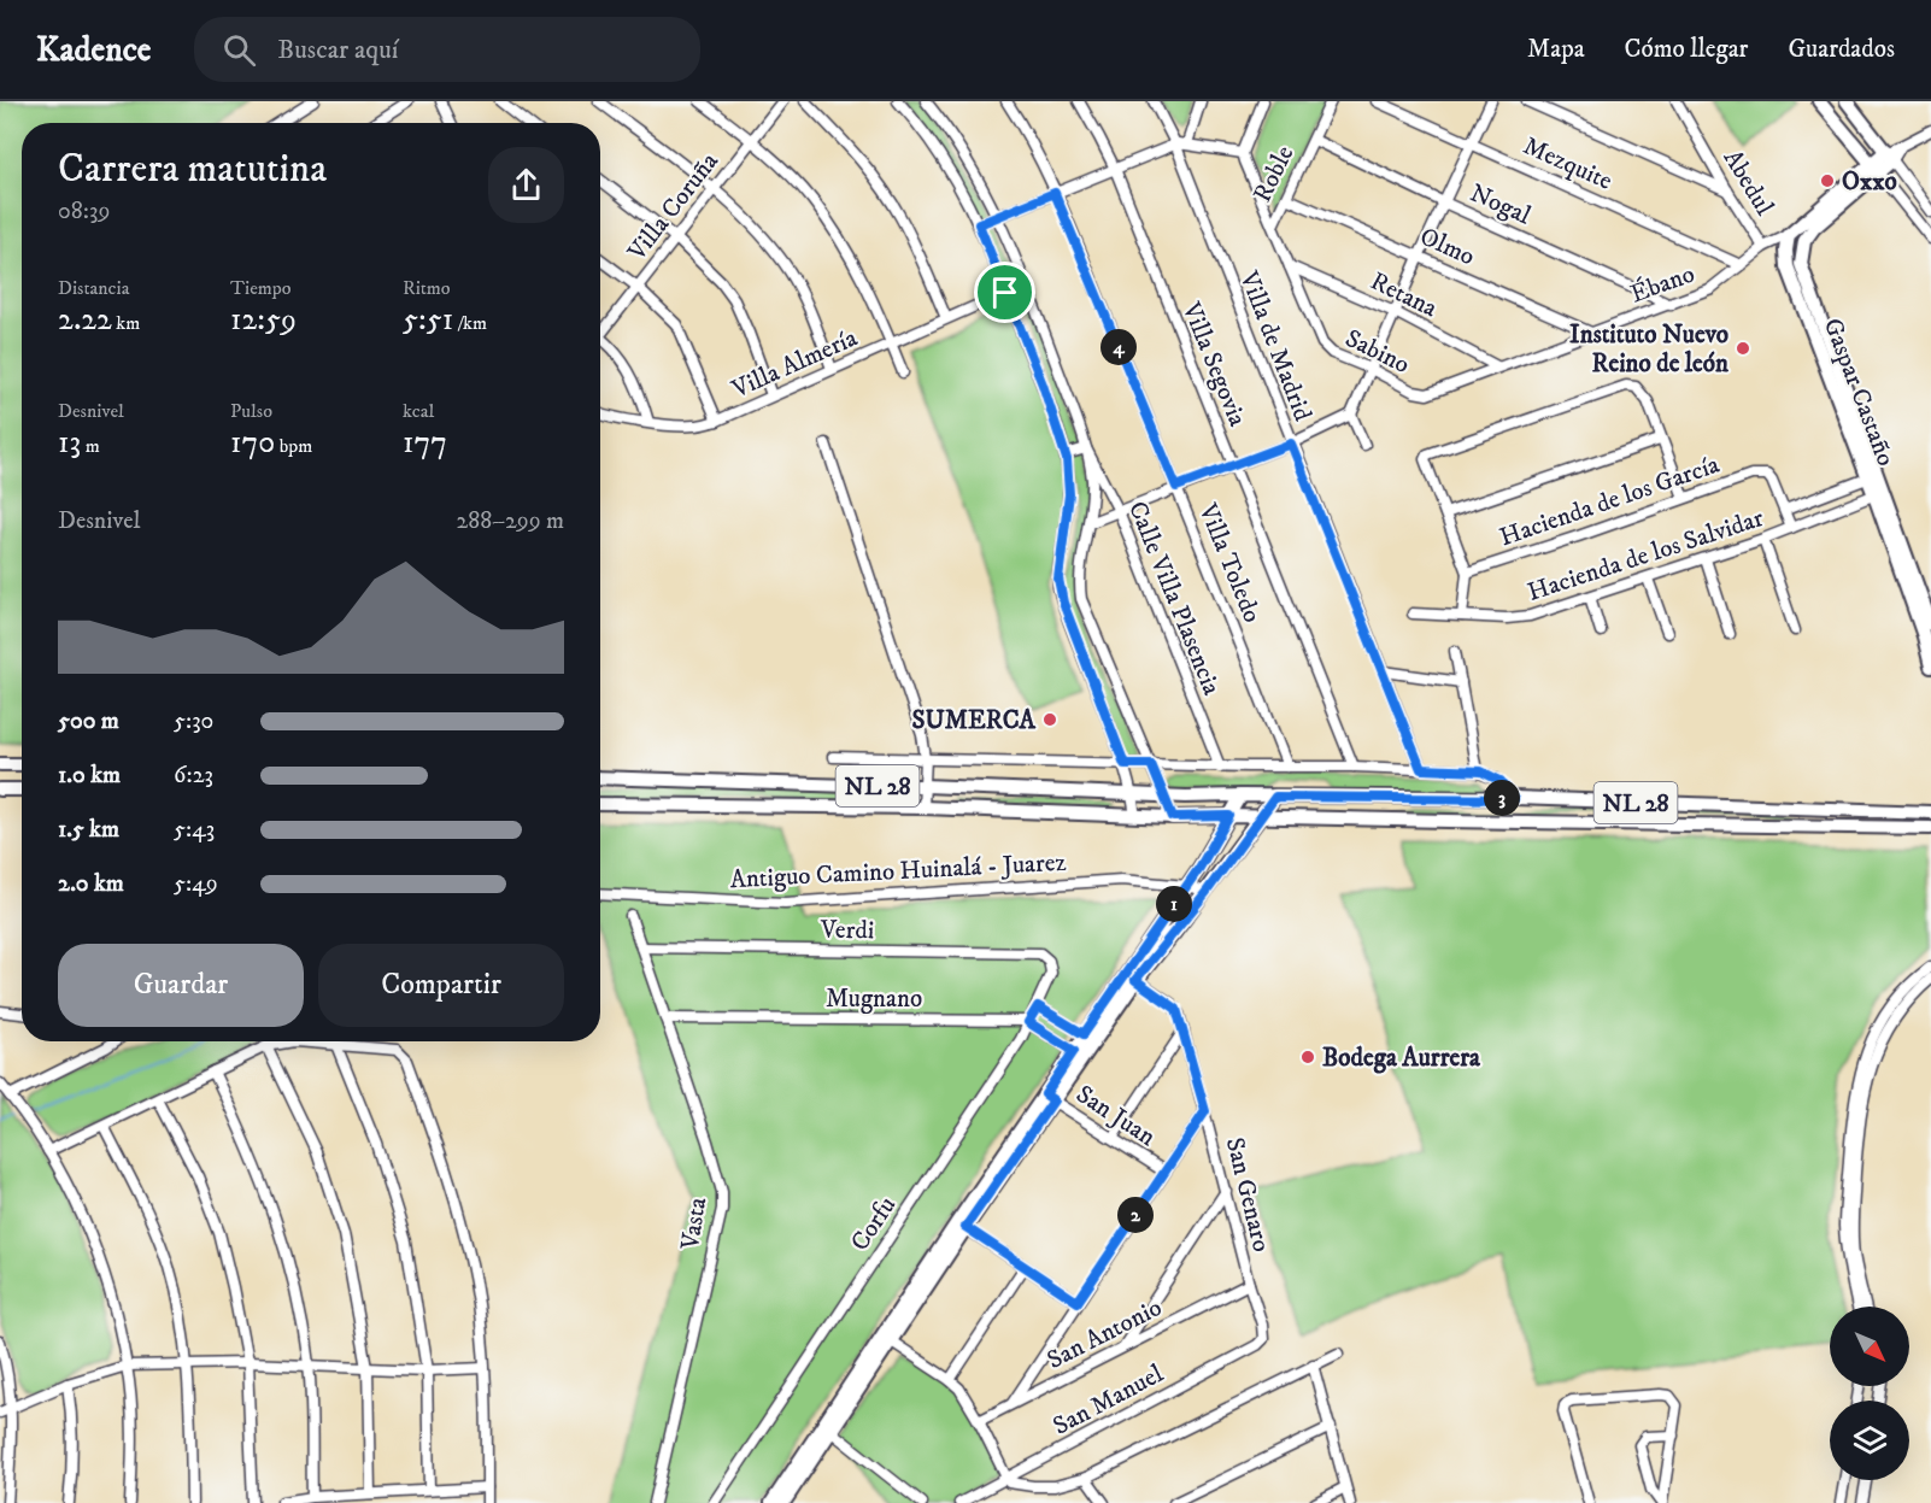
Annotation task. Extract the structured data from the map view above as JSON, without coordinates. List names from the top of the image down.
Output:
{
  "streets": {
    "main road": ["Gaspar Castaño", "NL 28"],
    "street": [
      "Mezquite",
      "Roble",
      "Abedul",
      "Nogal",
      "Villa Coruña",
      "Olmo",
      "Ébano",
      "Retana",
      "Villa de Madrid",
      "Sabino",
      "Villa Almería",
      "Villa Segovia",
      "Hacienda de los García",
      "Hacienda de los Salvidar",
      "Villa Toledo",
      "Calle Villa Plasencia",
      "Antiguo Camino Huinalá - Juarez",
      "Verdi",
      "Mugnano",
      "San Juan",
      "San Genaro",
      "Vasta",
      "Corfu",
      "San Antonio",
      "San Manuel"
    ]
  },
  "crossings": [
    ["Mezquite", "Ébano"],
    ["Roble", "Nogal"],
    ["Roble", "Olmo"],
    ["Roble", "Sabino"],
    ["Abedul", "Ébano"],
    ["Nogal", "Ébano"],
    ["Olmo", "Ébano"],
    ["Ébano", "Retana"],
    ["Ébano", "Sabino"],
    ["Ébano", "Gaspar Castaño"],
    ["Retana", "Sabino"],
    ["Gaspar Castaño", "Hacienda de los Salvidar"],
    ["Hacienda de los García", "Hacienda de los Salvidar"],
    ["Verdi", "Vasta"],
    ["Verdi", "Corfu"],
    ["Mugnano", "Vasta"],
    ["Mugnano", "Corfu"],
    ["San Genaro", "San Antonio"],
    ["San Genaro", "San Manuel"]
  ],
  "places": [
    "Oxxo",
    "Instituto Nuevo Reino de león",
    "SUMERCA",
    "Bodega Aurrera"
  ],
  "north": "bottom right",
  "page": {
    "header": "Kadence",
    "search": "Buscar aquí",
    "nav": ["Mapa", "Cómo llegar", "Guardados"],
    "heading": ["Carrera matutina", "08:39"],
    "stats": [
      ["Distancia", "2.22 km"],
      ["Tiempo", "12:59"],
      ["Ritmo", "5:51 /km"],
      ["Desnivel", "13 m"],
      ["Pulso", "170 bpm"],
      ["kcal", "177"]
    ],
    "pins": [
      "4",
      "3",
      "1",
      "2"
    ],
    "chart": ["Desnivel", "288–299 m"],
    "list": [
      {
        "name": "500 m",
        "note": "5:30"
      },
      {
        "name": "1.0 km",
        "note": "6:23"
      },
      {
        "name": "1.5 km",
        "note": "5:43"
      },
      {
        "name": "2.0 km",
        "note": "5:49"
      }
    ],
    "buttons": ["Guardar", "Compartir"]
  }
}
